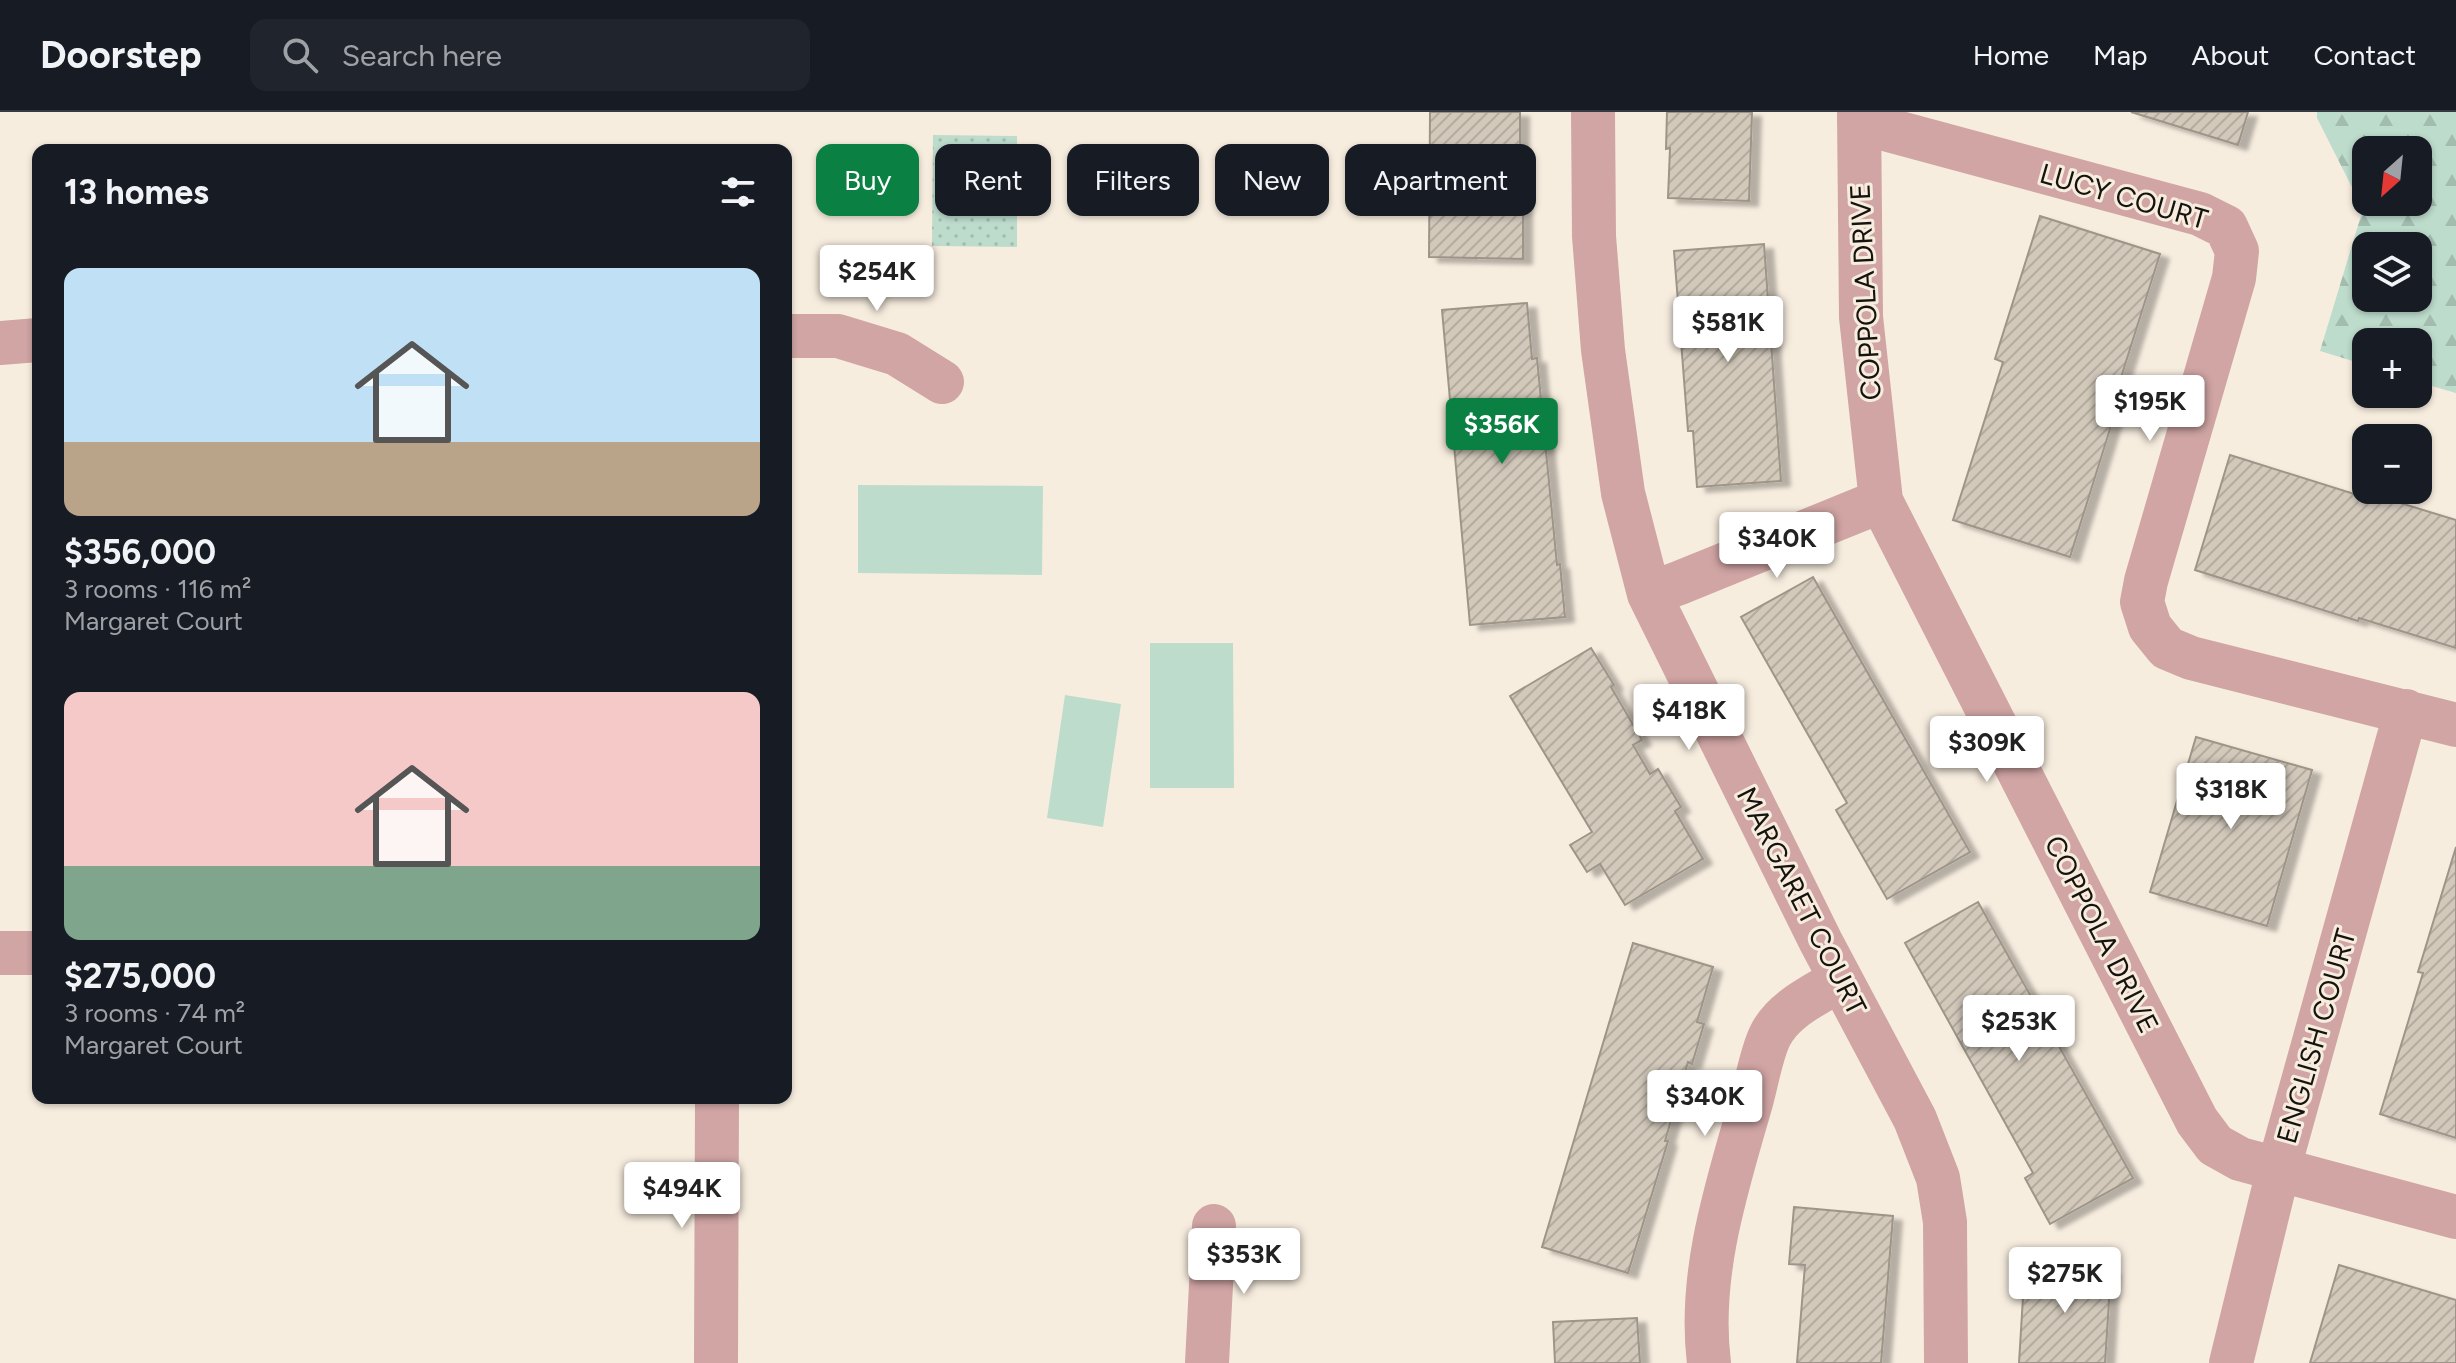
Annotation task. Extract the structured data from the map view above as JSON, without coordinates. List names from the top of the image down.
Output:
{
  "streets": {
    "street": [
      "LUCY COURT",
      "COPPOLA DRIVE",
      "MARGARET COURT",
      "ENGLISH COURT"
    ]
  },
  "crossings": [
    ["LUCY COURT", "COPPOLA DRIVE"],
    ["LUCY COURT", "ENGLISH COURT"],
    ["COPPOLA DRIVE", "ENGLISH COURT"]
  ],
  "north": "bottom left",
  "page": {
    "header": "Doorstep",
    "search": "Search here",
    "nav": [
      "Home",
      "Map",
      "About",
      "Contact"
    ],
    "map_buttons": ["+", "−"],
    "chip": [
      "Buy",
      "Rent",
      "Filters",
      "New",
      "Apartment"
    ],
    "heading": "13 homes",
    "list": [
      {
        "name": "$356,000",
        "note": "3 rooms · 116 m² · Margaret Court"
      },
      {
        "name": "$275,000",
        "note": "3 rooms · 74 m² · Margaret Court"
      }
    ],
    "price": [
      "$254K",
      "$581K",
      "$195K",
      "$356K",
      "$340K",
      "$418K",
      "$309K",
      "$318K",
      "$253K",
      "$340K",
      "$494K",
      "$353K",
      "$275K"
    ]
  }
}
